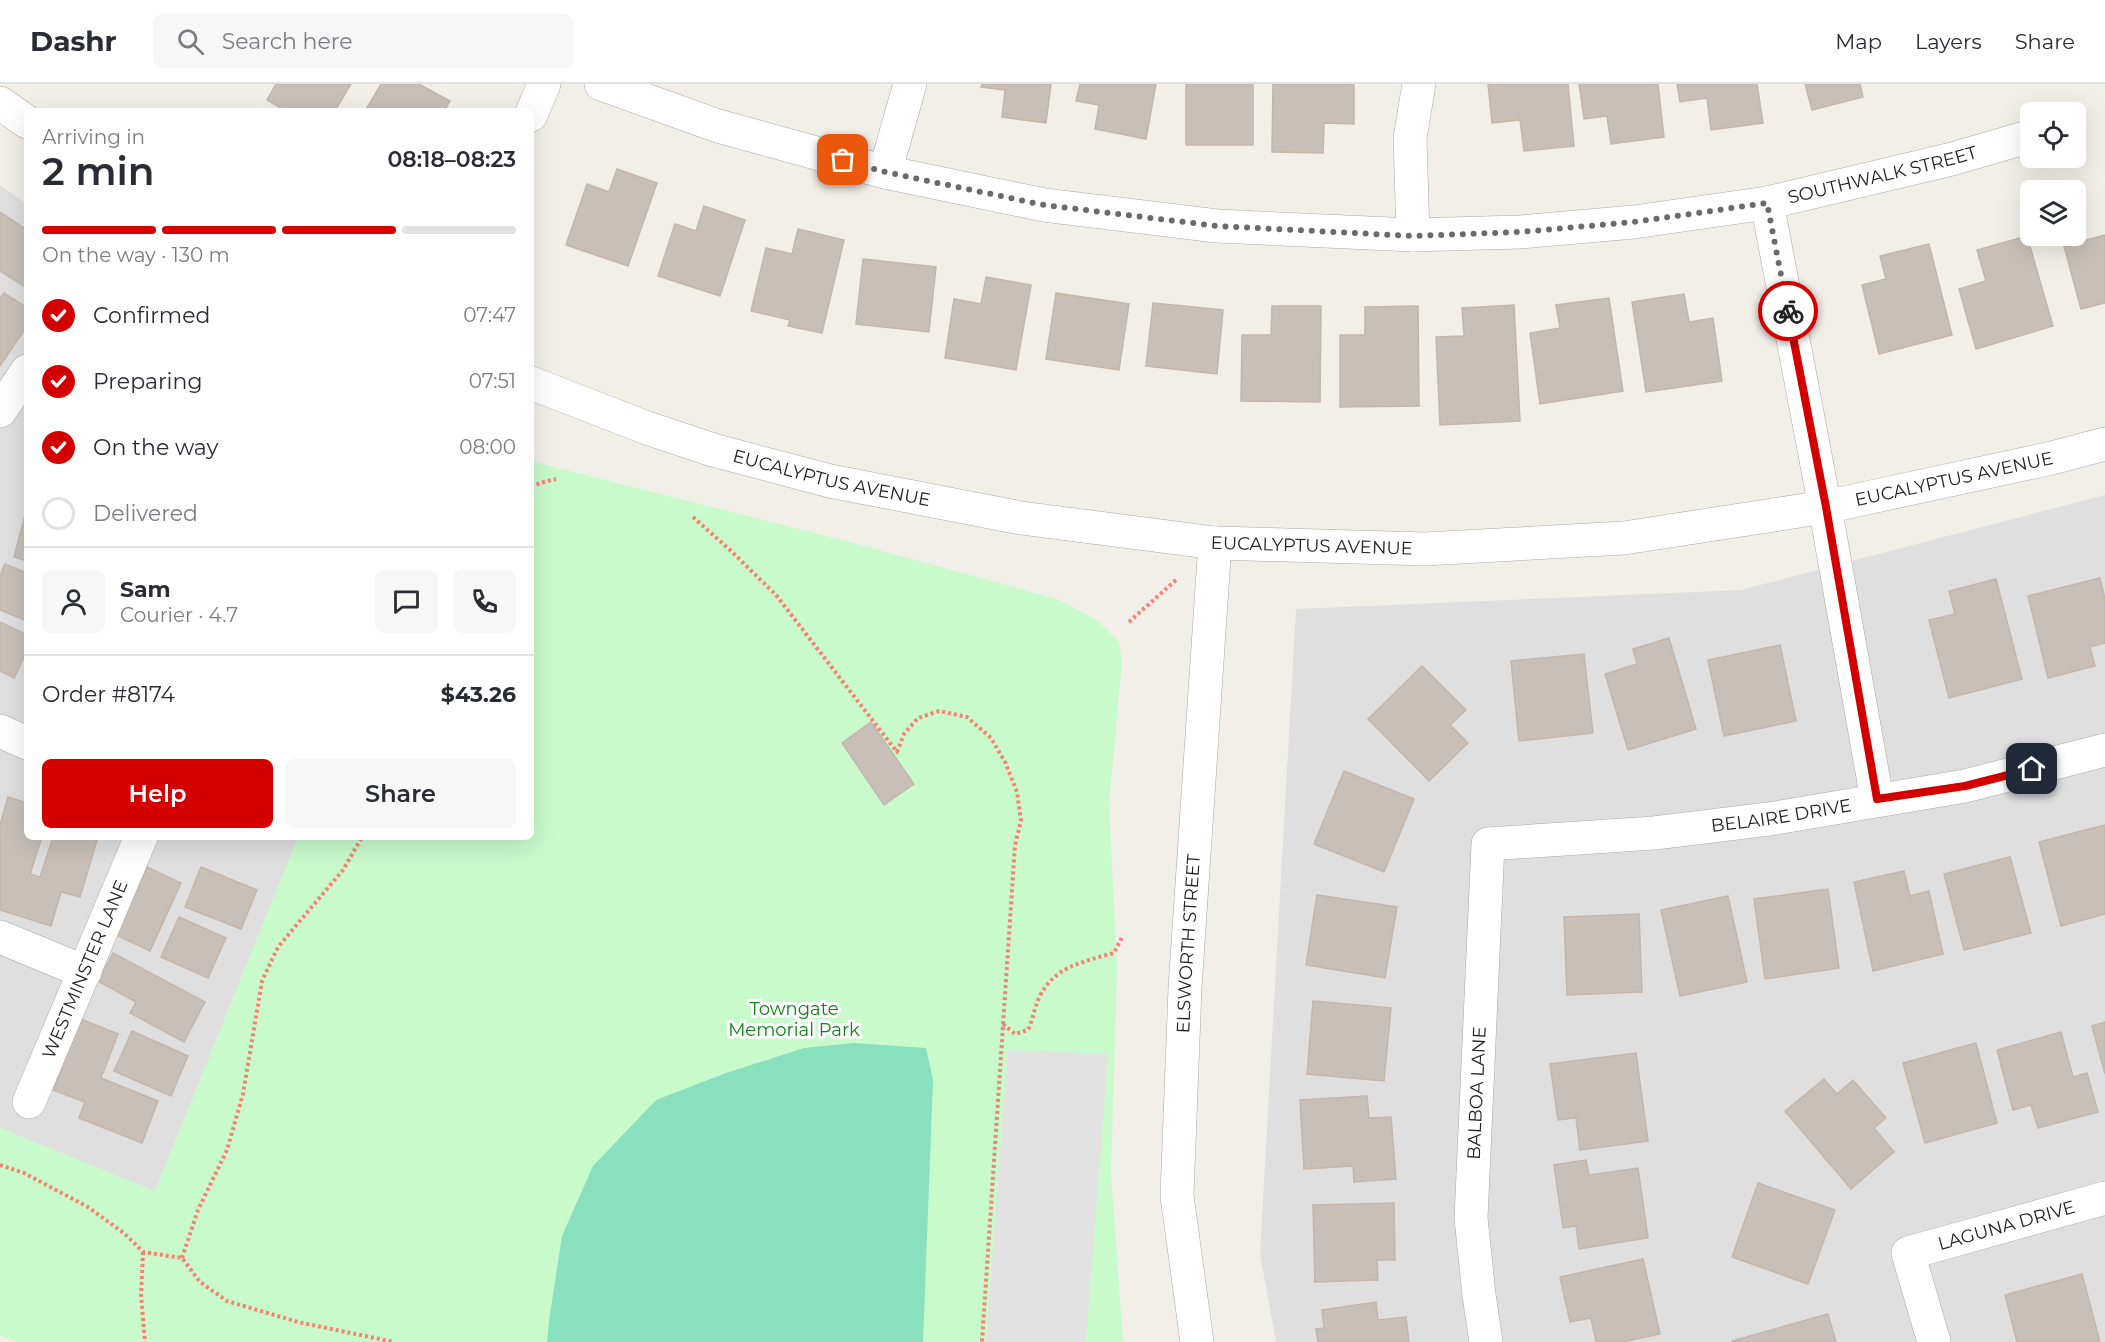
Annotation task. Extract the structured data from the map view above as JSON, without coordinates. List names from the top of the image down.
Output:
{
  "streets": {
    "street": [
      "SOUTHWALK STREET",
      "EUCALYPTUS AVENUE",
      "BELAIRE DRIVE",
      "ELSWORTH STREET",
      "WESTMINSTER LANE",
      "BALBOA LANE",
      "LAGUNA DRIVE"
    ]
  },
  "crossings": [
    ["EUCALYPTUS AVENUE", "ELSWORTH STREET"],
    ["BELAIRE DRIVE", "BALBOA LANE"]
  ],
  "parks": ["Towngate Memorial Park"],
  "page": {
    "header": "Dashr",
    "search": "Search here",
    "nav": ["Map", "Layers", "Share"],
    "heading": ["2 min", "Arriving in", "08:18–08:23"],
    "panel": [
      "Sam",
      "Courier · 4.7",
      "Order #8174",
      "$43.26"
    ],
    "bar": "On the way · 130 m",
    "list": [
      ["Confirmed", "07:47"],
      ["Preparing", "07:51"],
      ["On the way", "08:00"],
      "Delivered"
    ],
    "buttons": ["Help", "Share"]
  }
}
